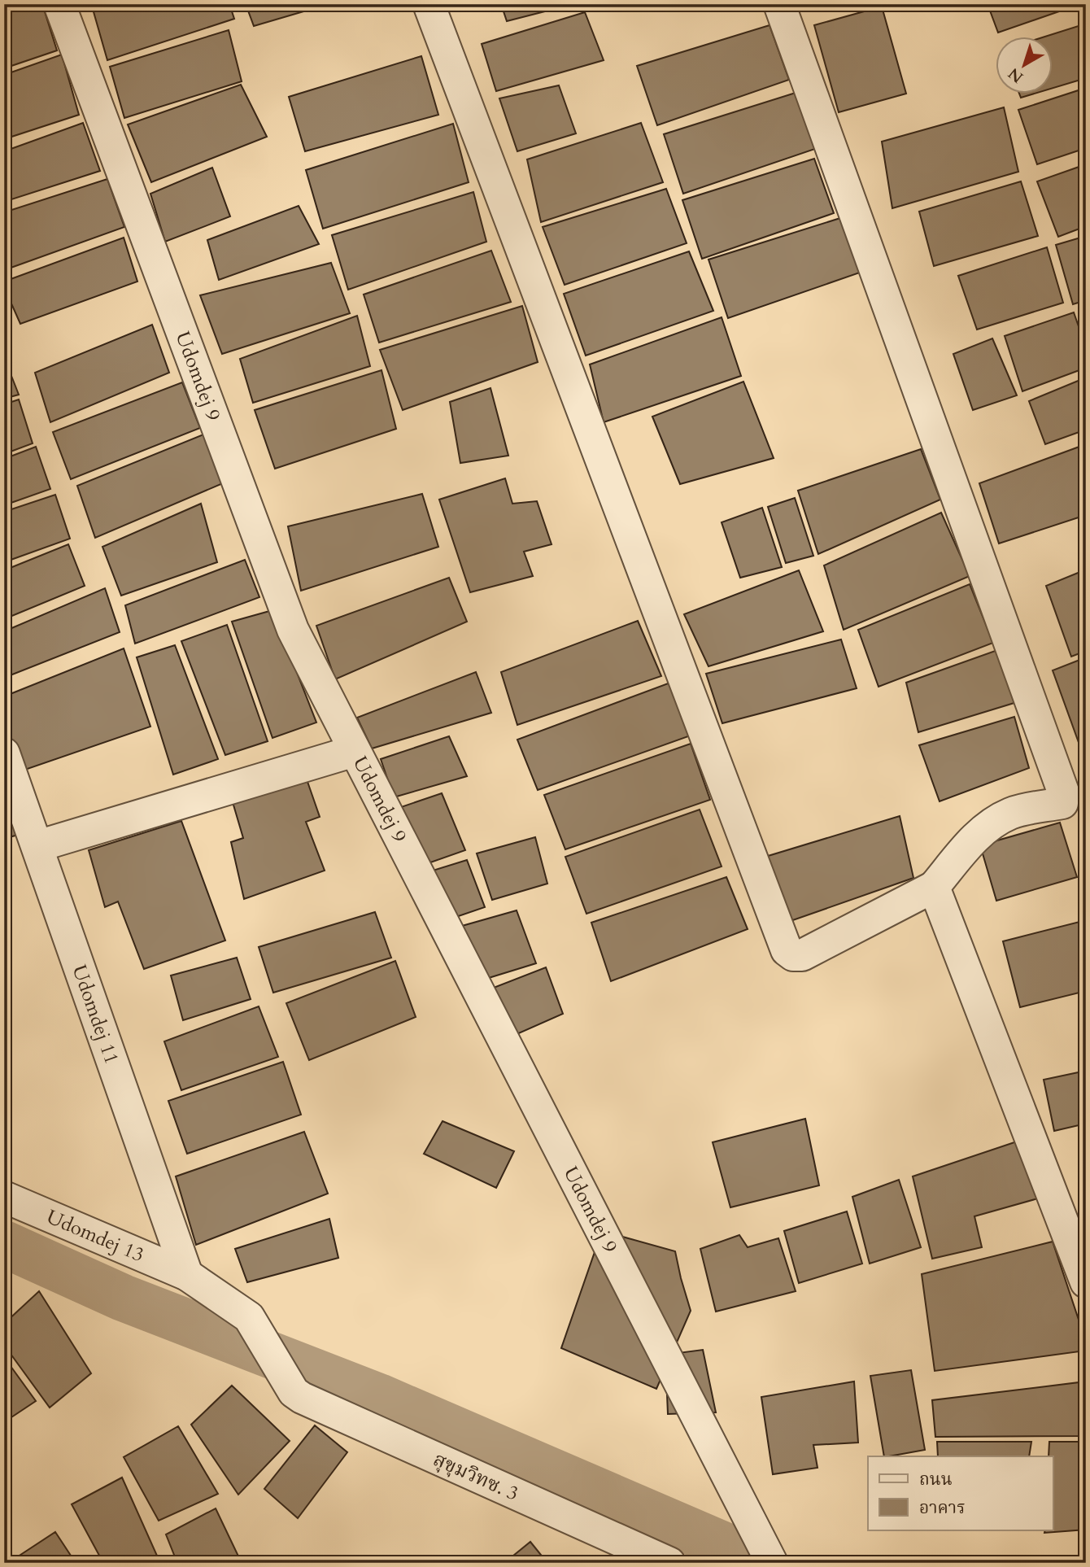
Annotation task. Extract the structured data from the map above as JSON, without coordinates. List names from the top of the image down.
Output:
{
  "streets": {
    "street": [
      "Udomdej 9",
      "Udomdej 11",
      "Udomdej 13",
      "สุขุมวิทซ. 3"
    ]
  },
  "crossings": [
    ["Udomdej 11", "Udomdej 13"],
    ["Udomdej 13", "สุขุมวิทซ. 3"]
  ],
  "legend": ["ถนน", "อาคาร"],
  "north": "bottom left"
}
